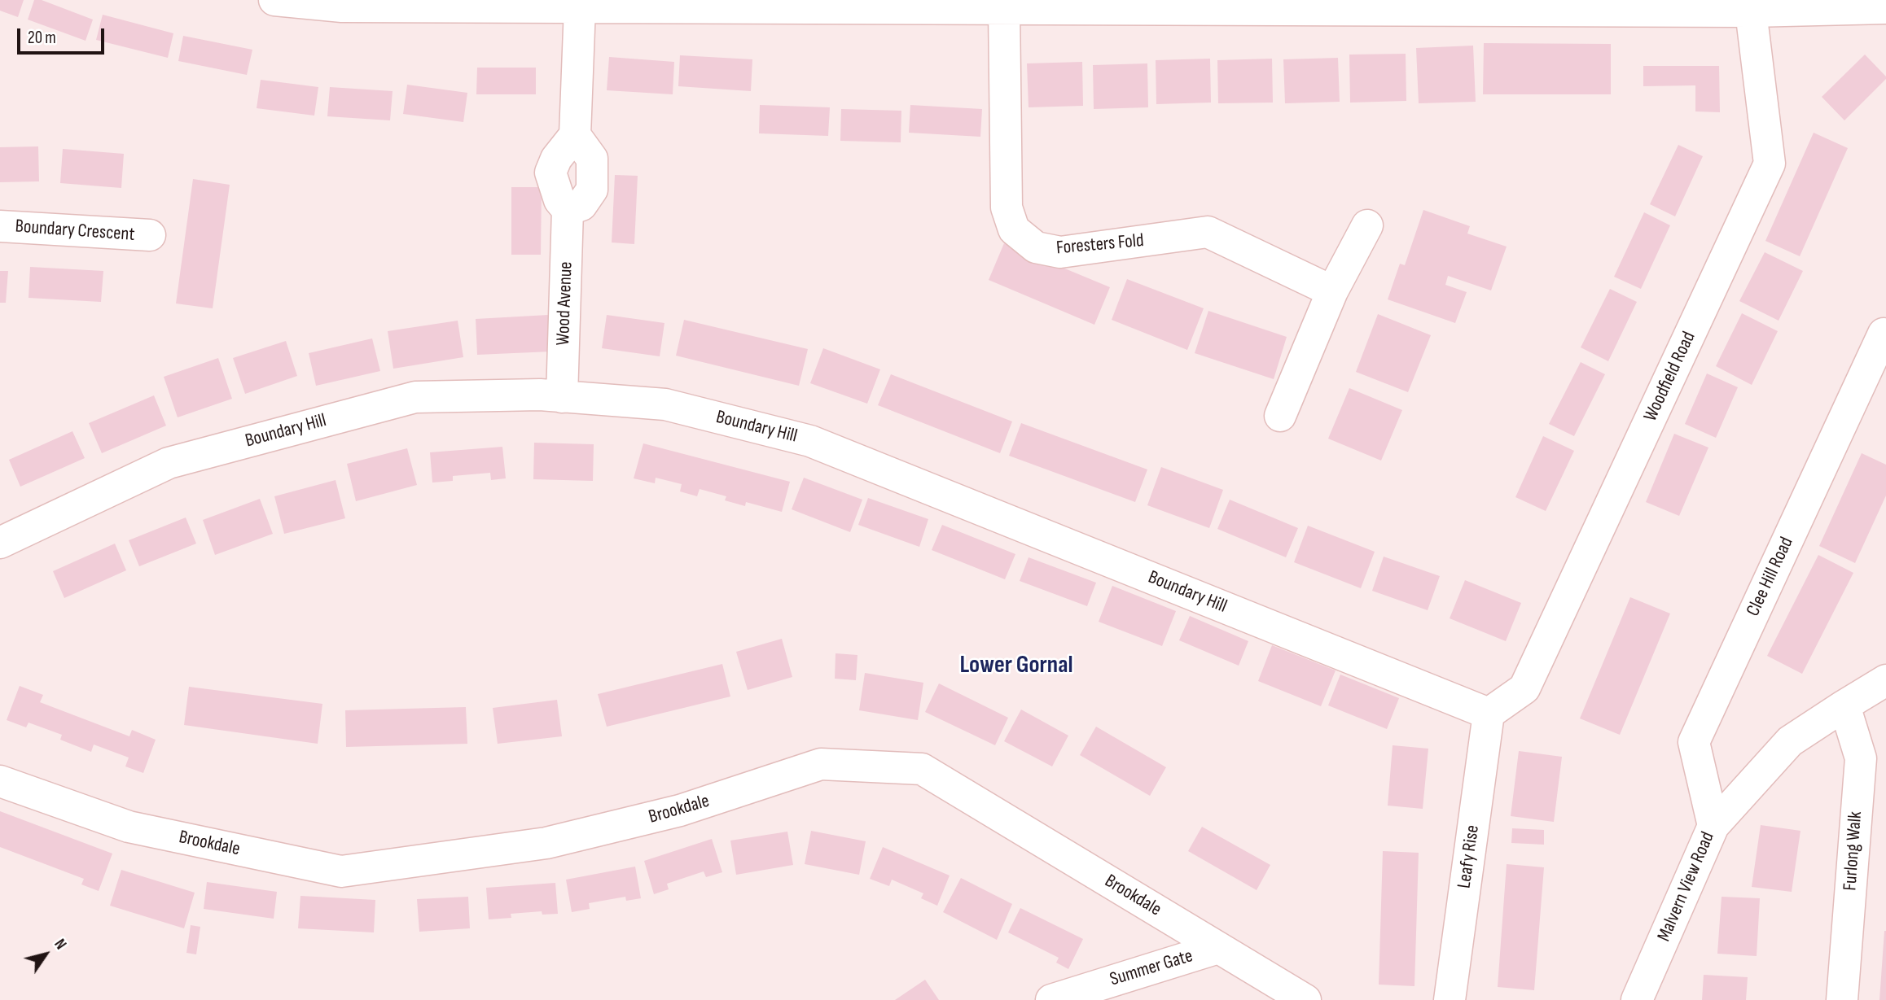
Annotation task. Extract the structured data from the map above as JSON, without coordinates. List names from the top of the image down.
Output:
{
  "streets": {
    "street": [
      "Boundary Crescent",
      "Foresters Fold",
      "Wood Avenue",
      "Woodfield Road",
      "Boundary Hill",
      "Clee Hill Road",
      "Brookdale",
      "Furlong Walk",
      "Leafy Rise",
      "Malvern View Road",
      "Summer Gate"
    ]
  },
  "crossings": [
    ["Wood Avenue", "Boundary Hill"],
    ["Woodfield Road", "Boundary Hill"],
    ["Woodfield Road", "Leafy Rise"],
    ["Boundary Hill", "Leafy Rise"],
    ["Clee Hill Road", "Malvern View Road"],
    ["Brookdale", "Summer Gate"],
    ["Furlong Walk", "Malvern View Road"]
  ],
  "districts": ["Lower Gornal"],
  "scale_bar": "20 m",
  "north": "top right"
}
